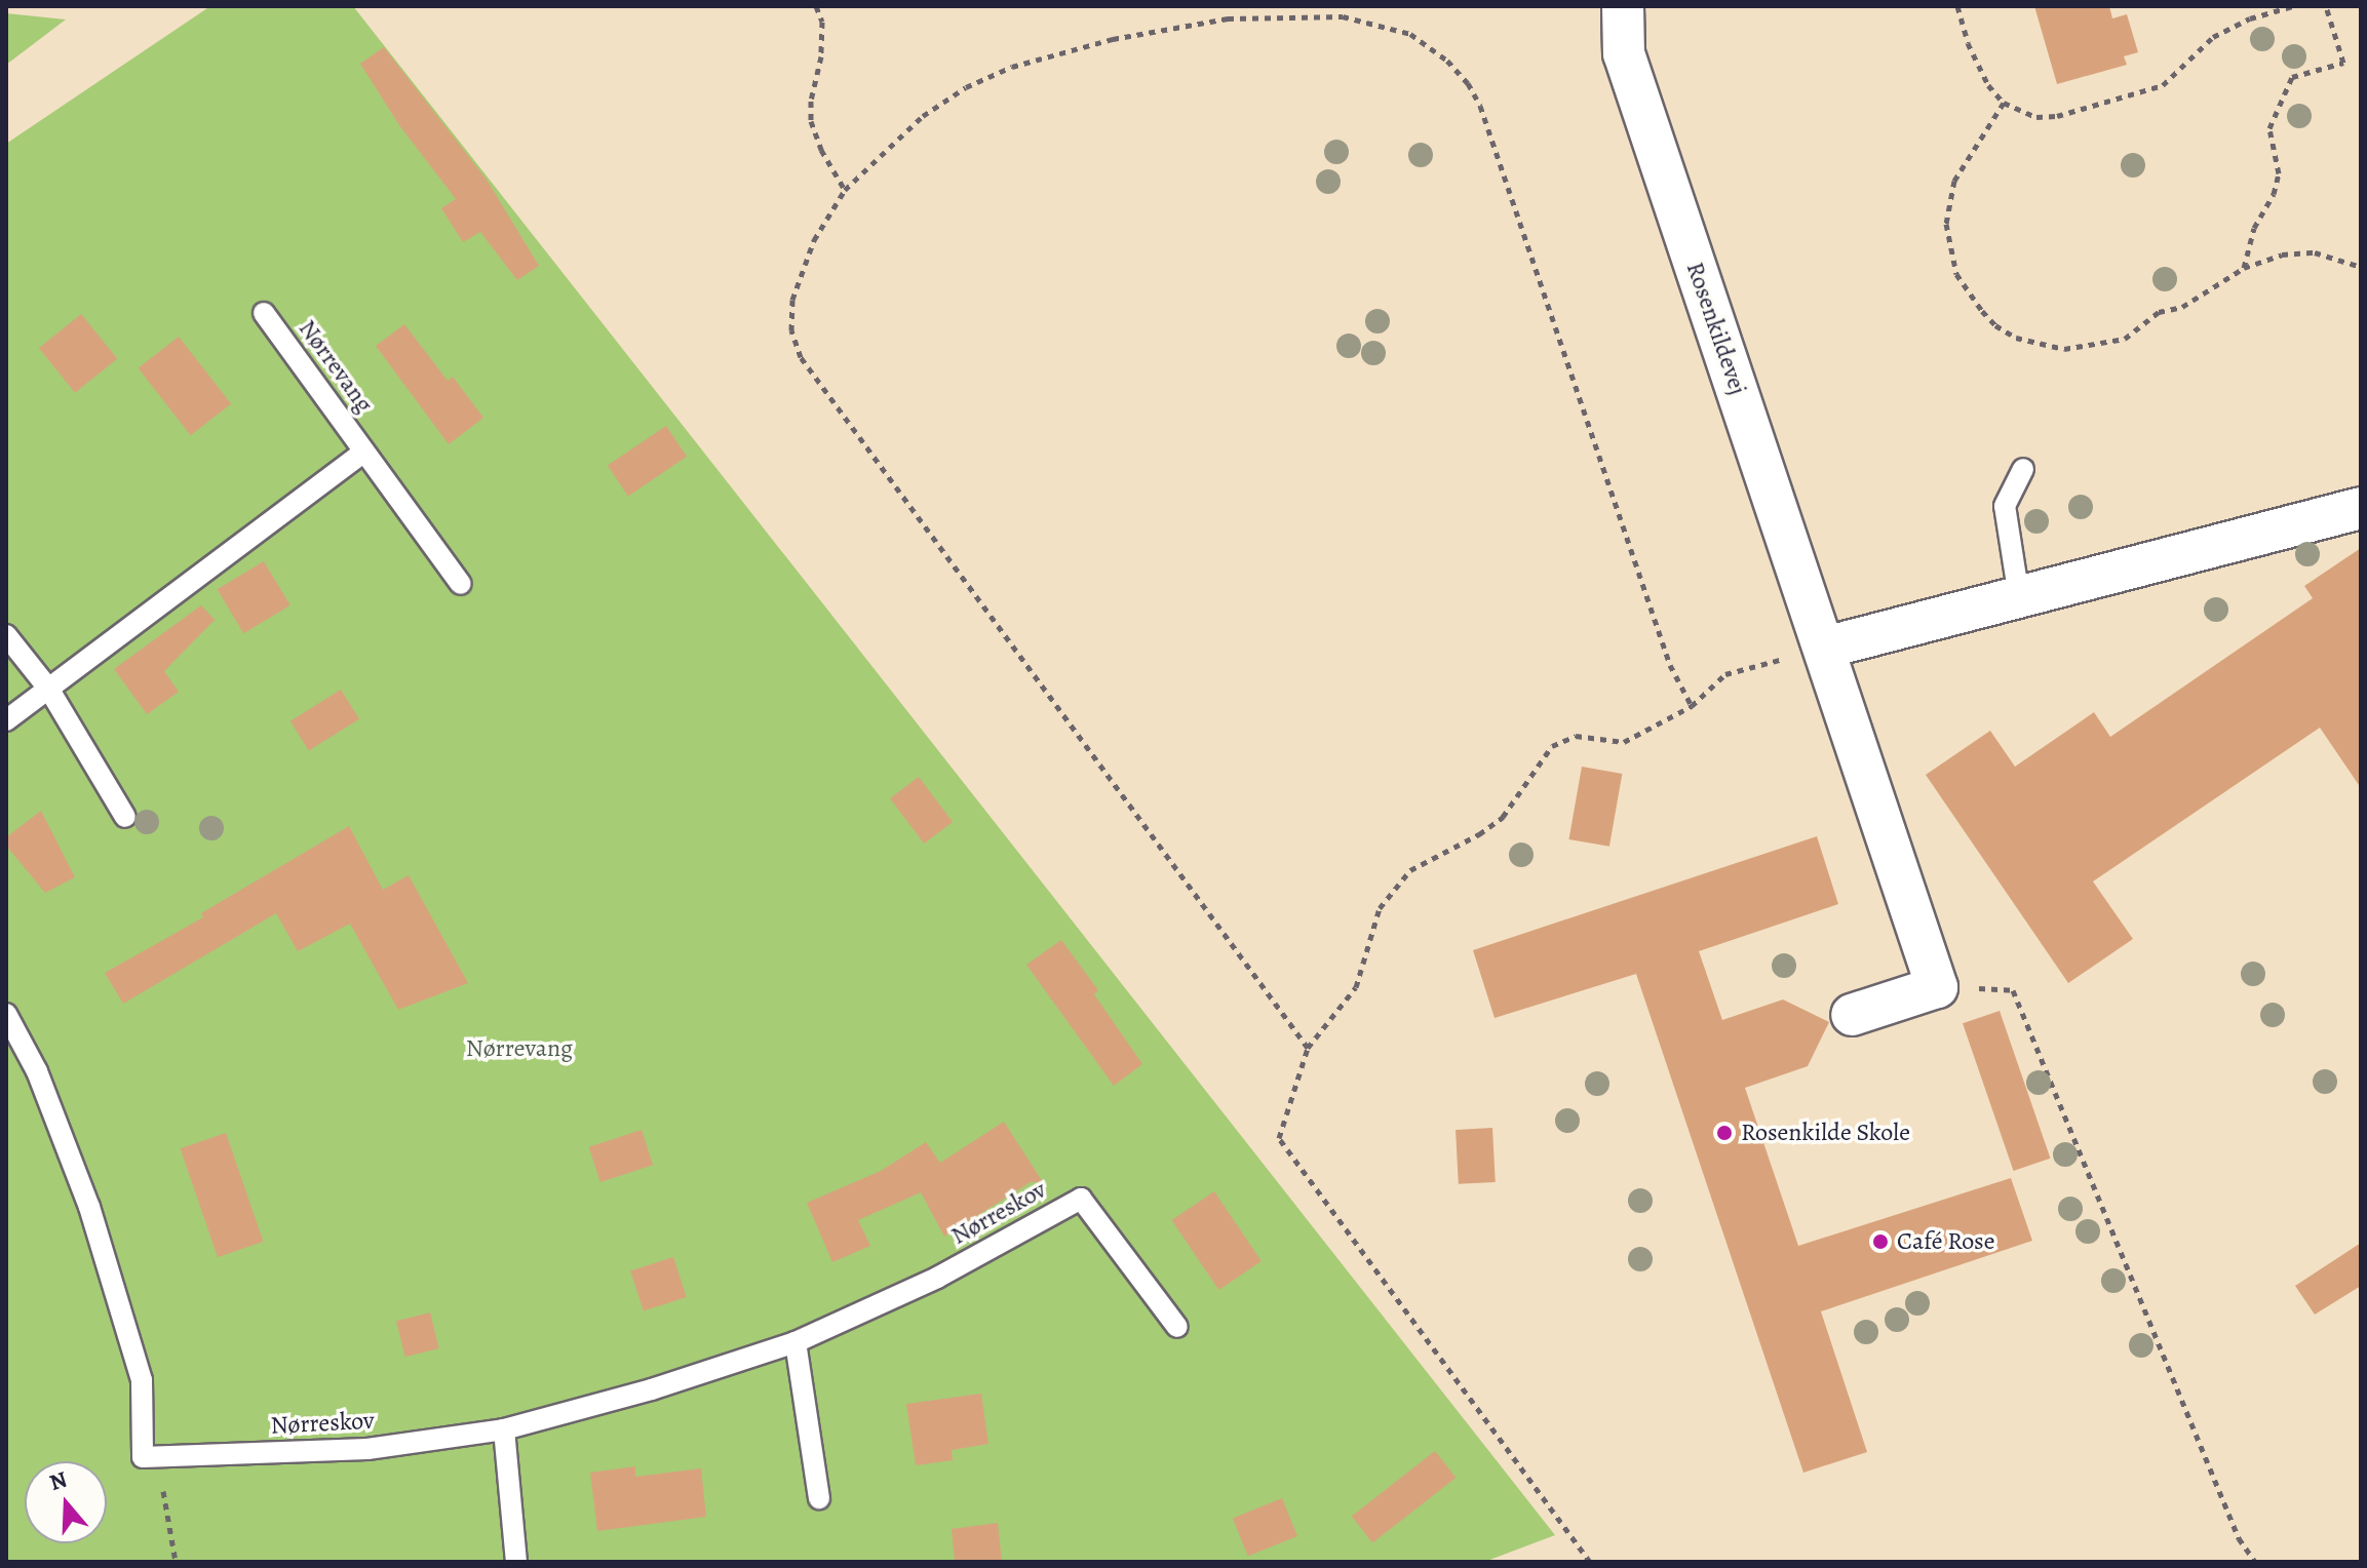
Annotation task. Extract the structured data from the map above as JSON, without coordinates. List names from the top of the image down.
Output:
{
  "streets": {
    "street": ["Rosenkildevej"],
    "lane": ["Nørrevang", "Nørreskov"]
  },
  "parks": ["Nørrevang"],
  "places": ["Rosenkilde Skole", "Café Rose"],
  "north": "top"
}
